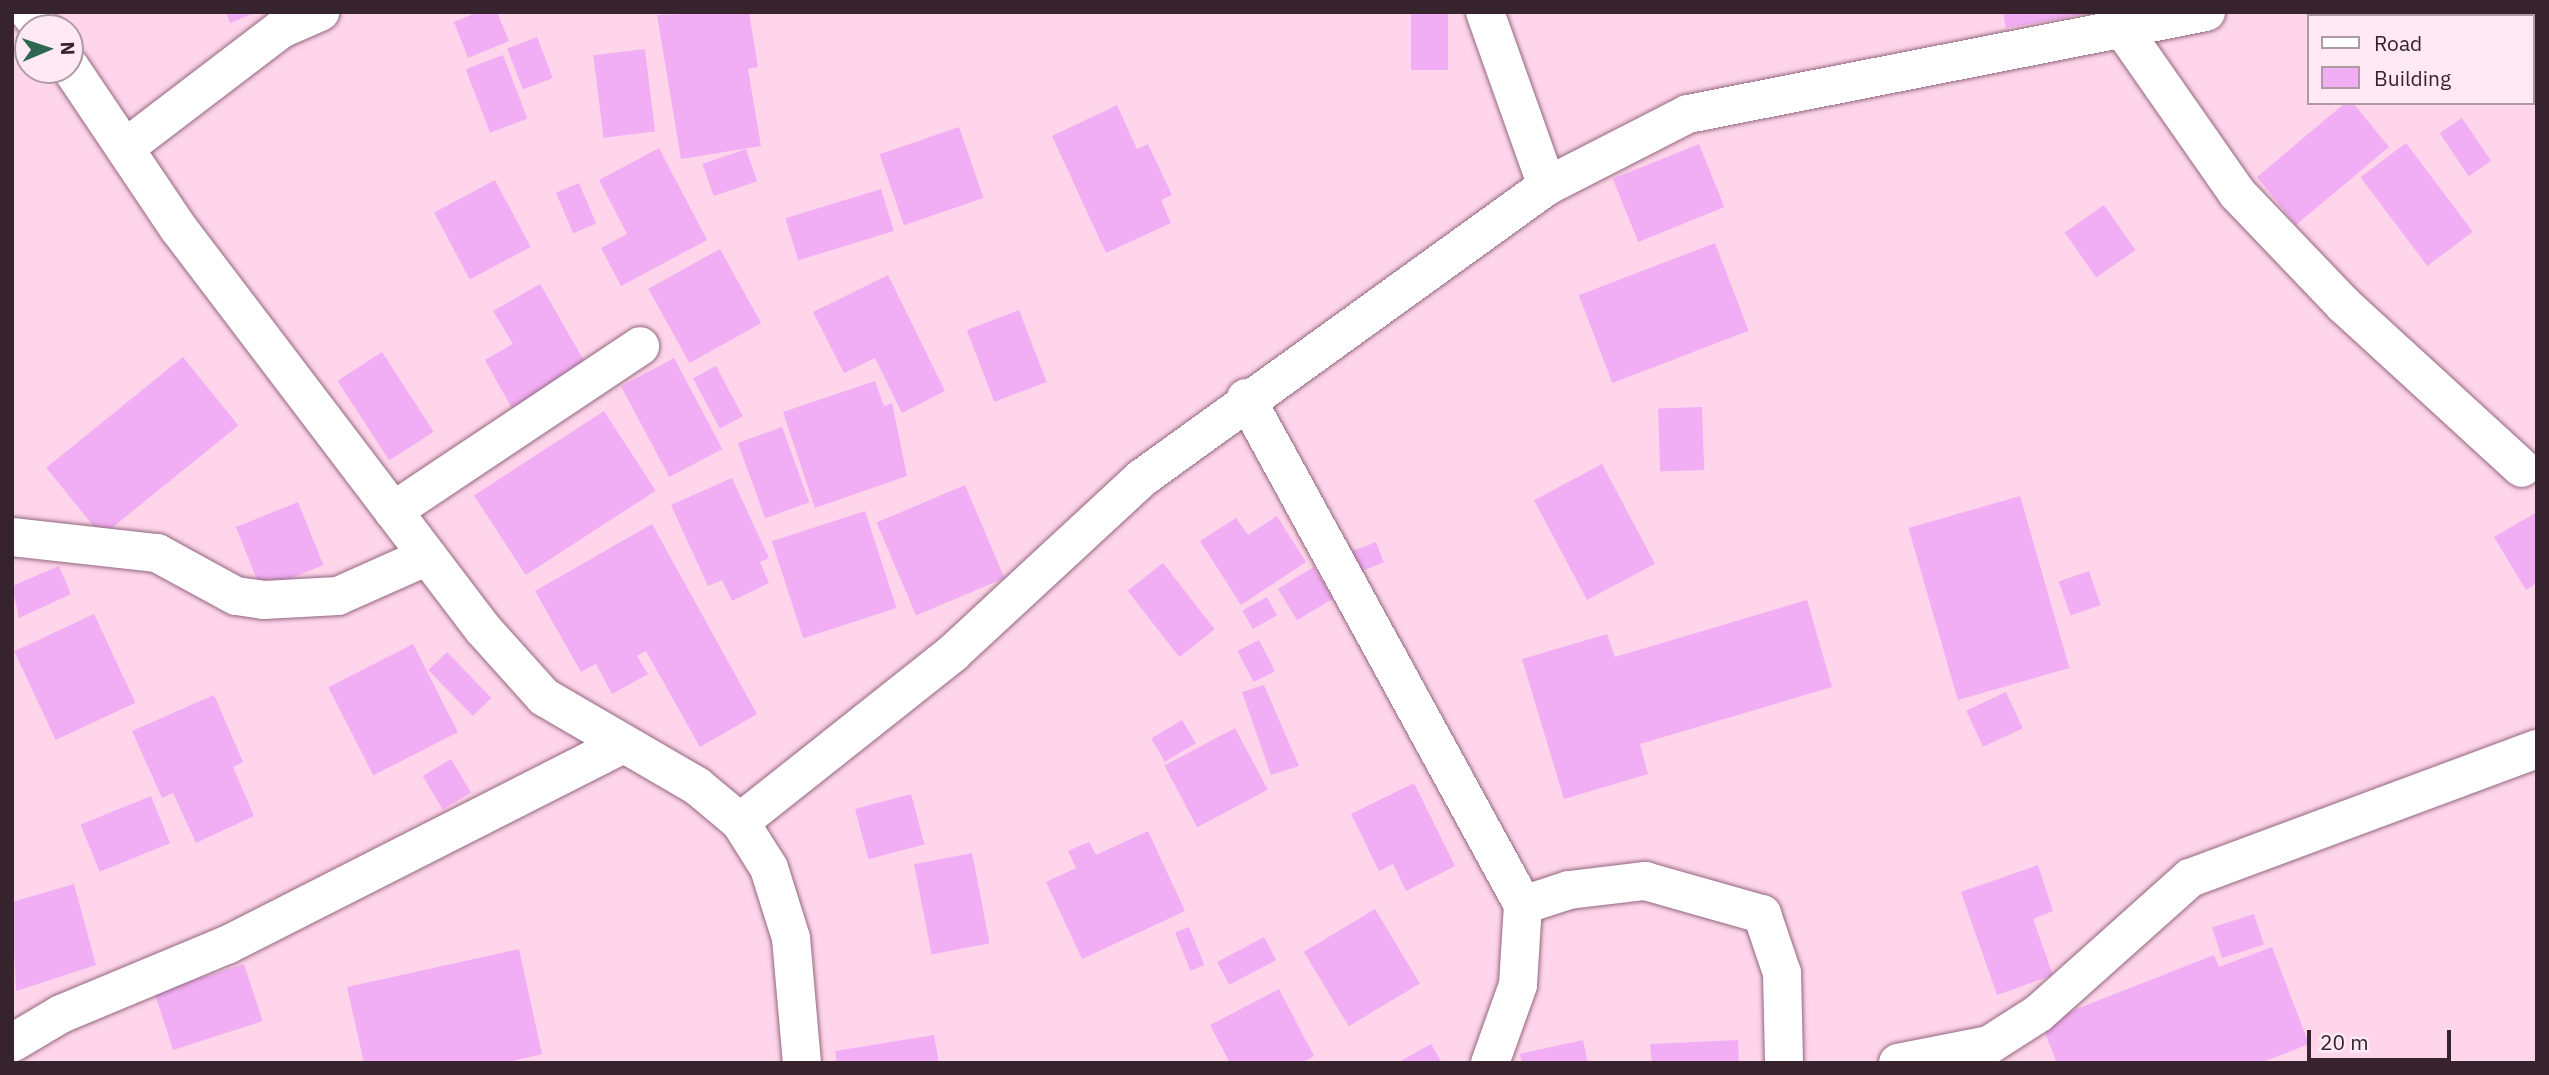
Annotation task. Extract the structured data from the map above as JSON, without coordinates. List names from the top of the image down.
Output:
{
  "legend": ["Road", "Building"],
  "scale_bar": "20 m",
  "north": "right"
}
